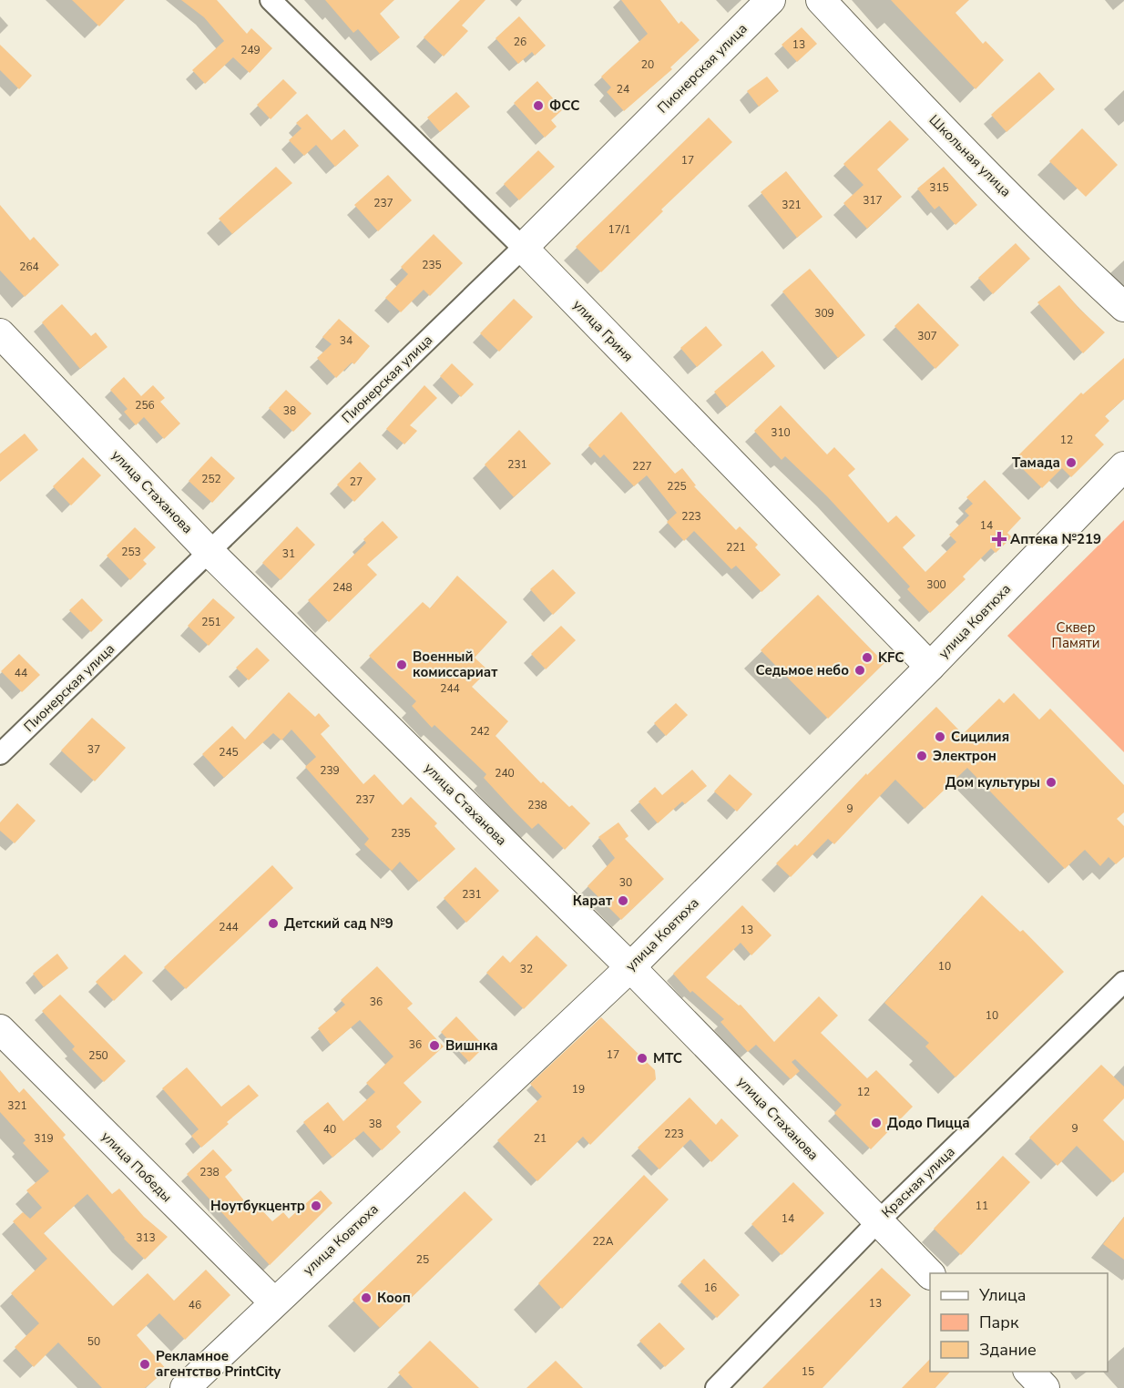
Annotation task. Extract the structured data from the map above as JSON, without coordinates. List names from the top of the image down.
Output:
{
  "streets": {
    "street": [
      "Пионерская улица",
      "Школьная улица",
      "улица Гриня",
      "улица Стаханова",
      "улица Ковтюха",
      "улица Победы",
      "Красная улица"
    ]
  },
  "crossings": [
    ["Пионерская улица", "улица Гриня"],
    ["Пионерская улица", "улица Стаханова"],
    ["улица Гриня", "улица Ковтюха"],
    ["улица Стаханова", "улица Ковтюха"],
    ["улица Стаханова", "Красная улица"],
    ["улица Ковтюха", "улица Победы"]
  ],
  "parks": ["Сквер Памяти"],
  "places": {
    "other": [
      "ФСС",
      "Тамада",
      "KFC",
      "Военный комиссариат",
      "Седьмое небо",
      "Сицилия",
      "Электрон",
      "Дом культуры",
      "Карат",
      "Детский сад №9",
      "Вишнка",
      "МТС",
      "Додо Пицца",
      "Ноутбукцентр",
      "Кооп",
      "Рекламное агентство PrintCity"
    ],
    "health": ["Аптека №219"]
  },
  "house_numbers": [
    "26",
    "13",
    "249",
    "20",
    "24",
    "17",
    "315",
    "317",
    "237",
    "321",
    "17/1",
    "235",
    "264",
    "309",
    "307",
    "34",
    "256",
    "38",
    "310",
    "12",
    "231",
    "227",
    "252",
    "27",
    "225",
    "223",
    "14",
    "221",
    "253",
    "31",
    "300",
    "248",
    "251",
    "44",
    "244",
    "242",
    "37",
    "245",
    "239",
    "240",
    "237",
    "238",
    "9",
    "235",
    "30",
    "231",
    "244",
    "13",
    "10",
    "32",
    "36",
    "10",
    "36",
    "17",
    "250",
    "19",
    "12",
    "321",
    "38",
    "9",
    "40",
    "223",
    "319",
    "21",
    "238",
    "11",
    "14",
    "313",
    "22А",
    "25",
    "16",
    "13",
    "46",
    "50",
    "15"
  ],
  "legend": ["Улица", "Парк", "Здание"]
}
